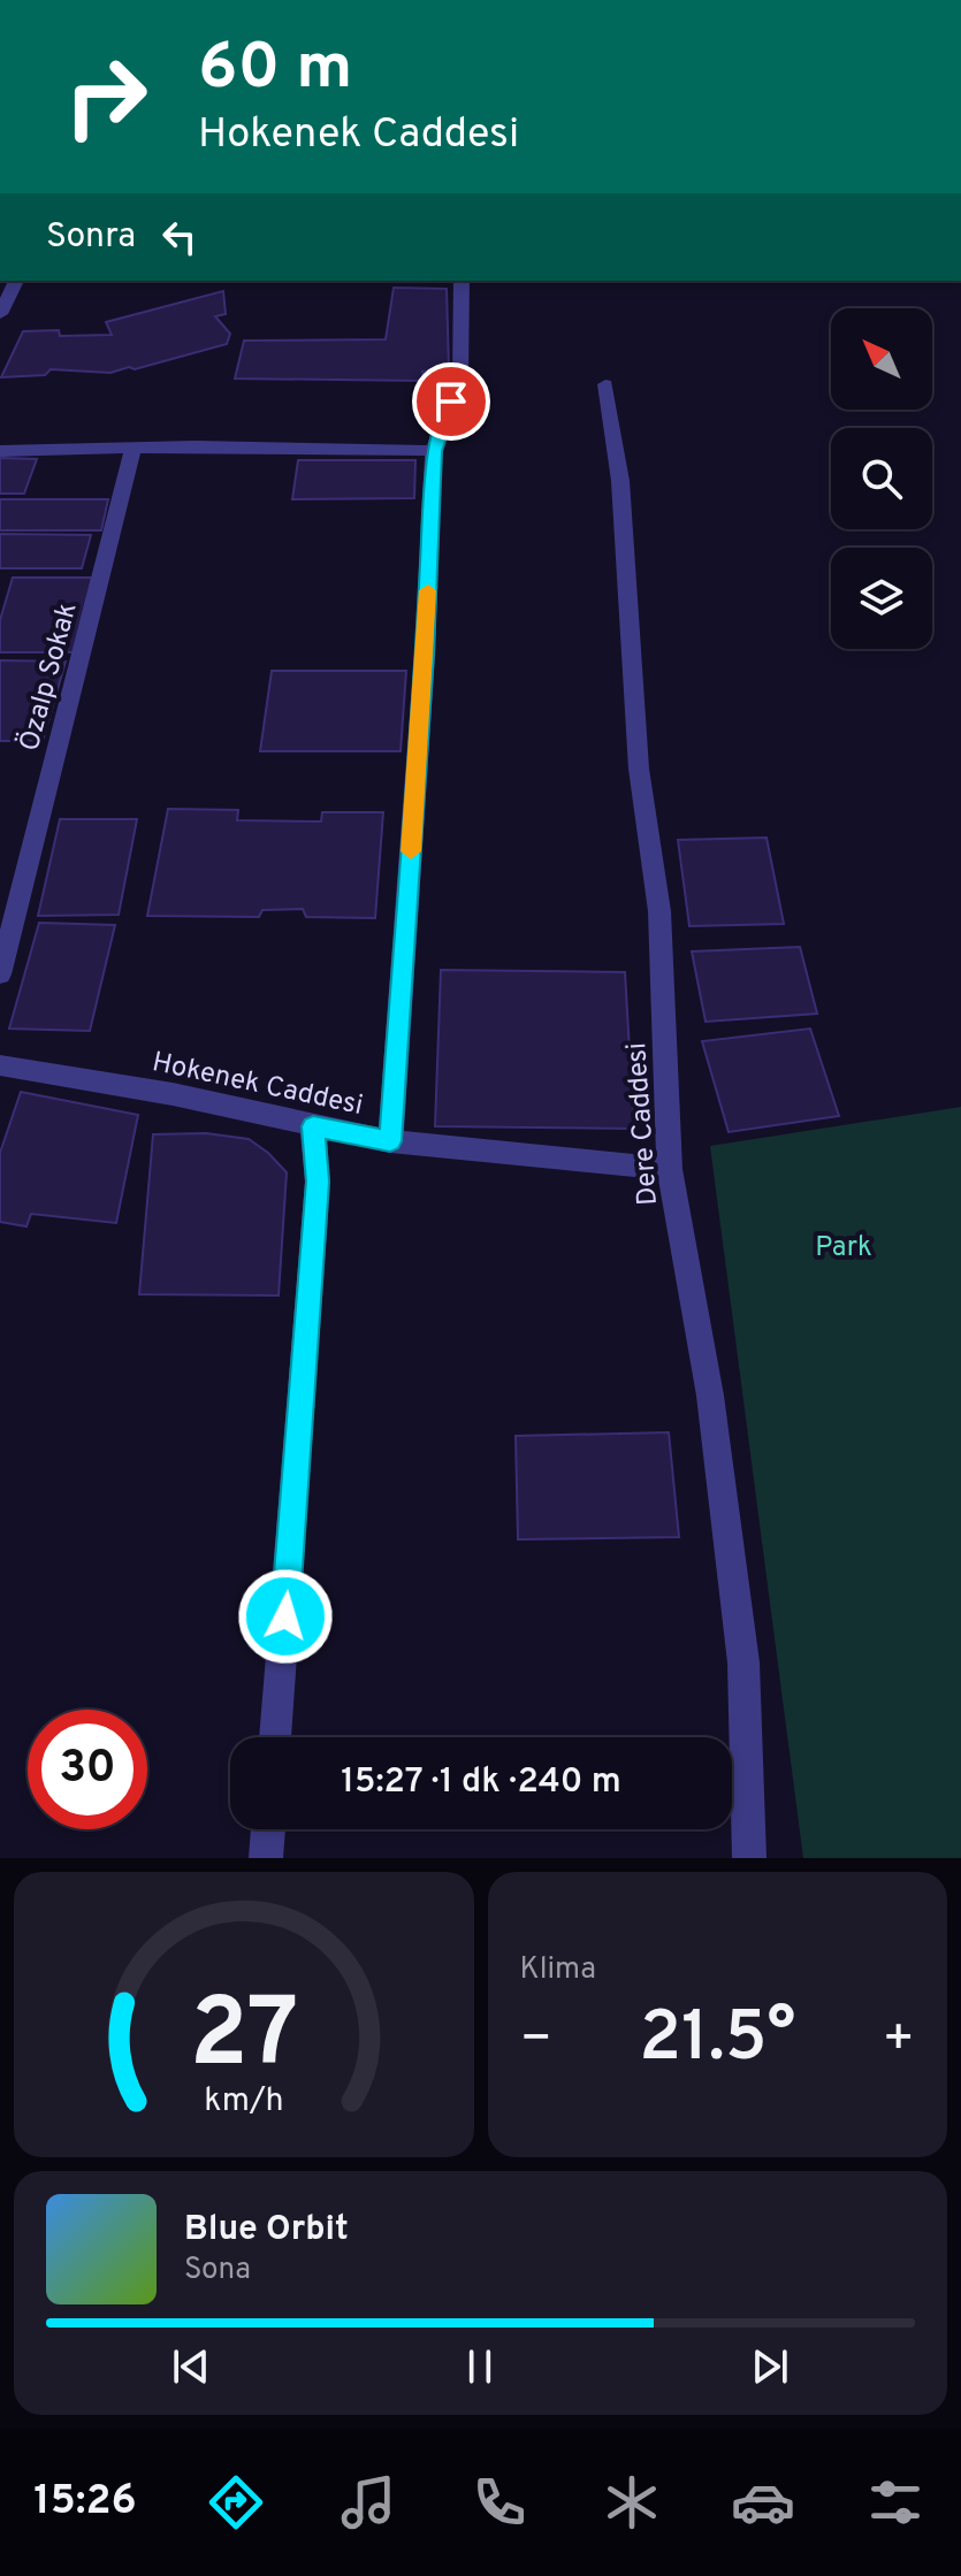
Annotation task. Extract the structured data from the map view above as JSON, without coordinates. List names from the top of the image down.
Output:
{
  "streets": {
    "street": ["Özalp Sokak", "Hokenek Caddesi", "Dere Caddesi"]
  },
  "crossings": [
    ["Hokenek Caddesi", "Dere Caddesi"]
  ],
  "parks": ["Park"],
  "north": "top left",
  "page": {
    "turn": ["60 m", "Hokenek Caddesi"],
    "then": "Sonra",
    "limit": "30",
    "trip": "15:27 · 1 dk · 240 m",
    "tile": "Klima",
    "heat": ["−", "21.5°", "+"],
    "song": ["Blue Orbit", "Sona"],
    "tabs": "15:26",
    "gauge": ["27", "km/h"]
  }
}
